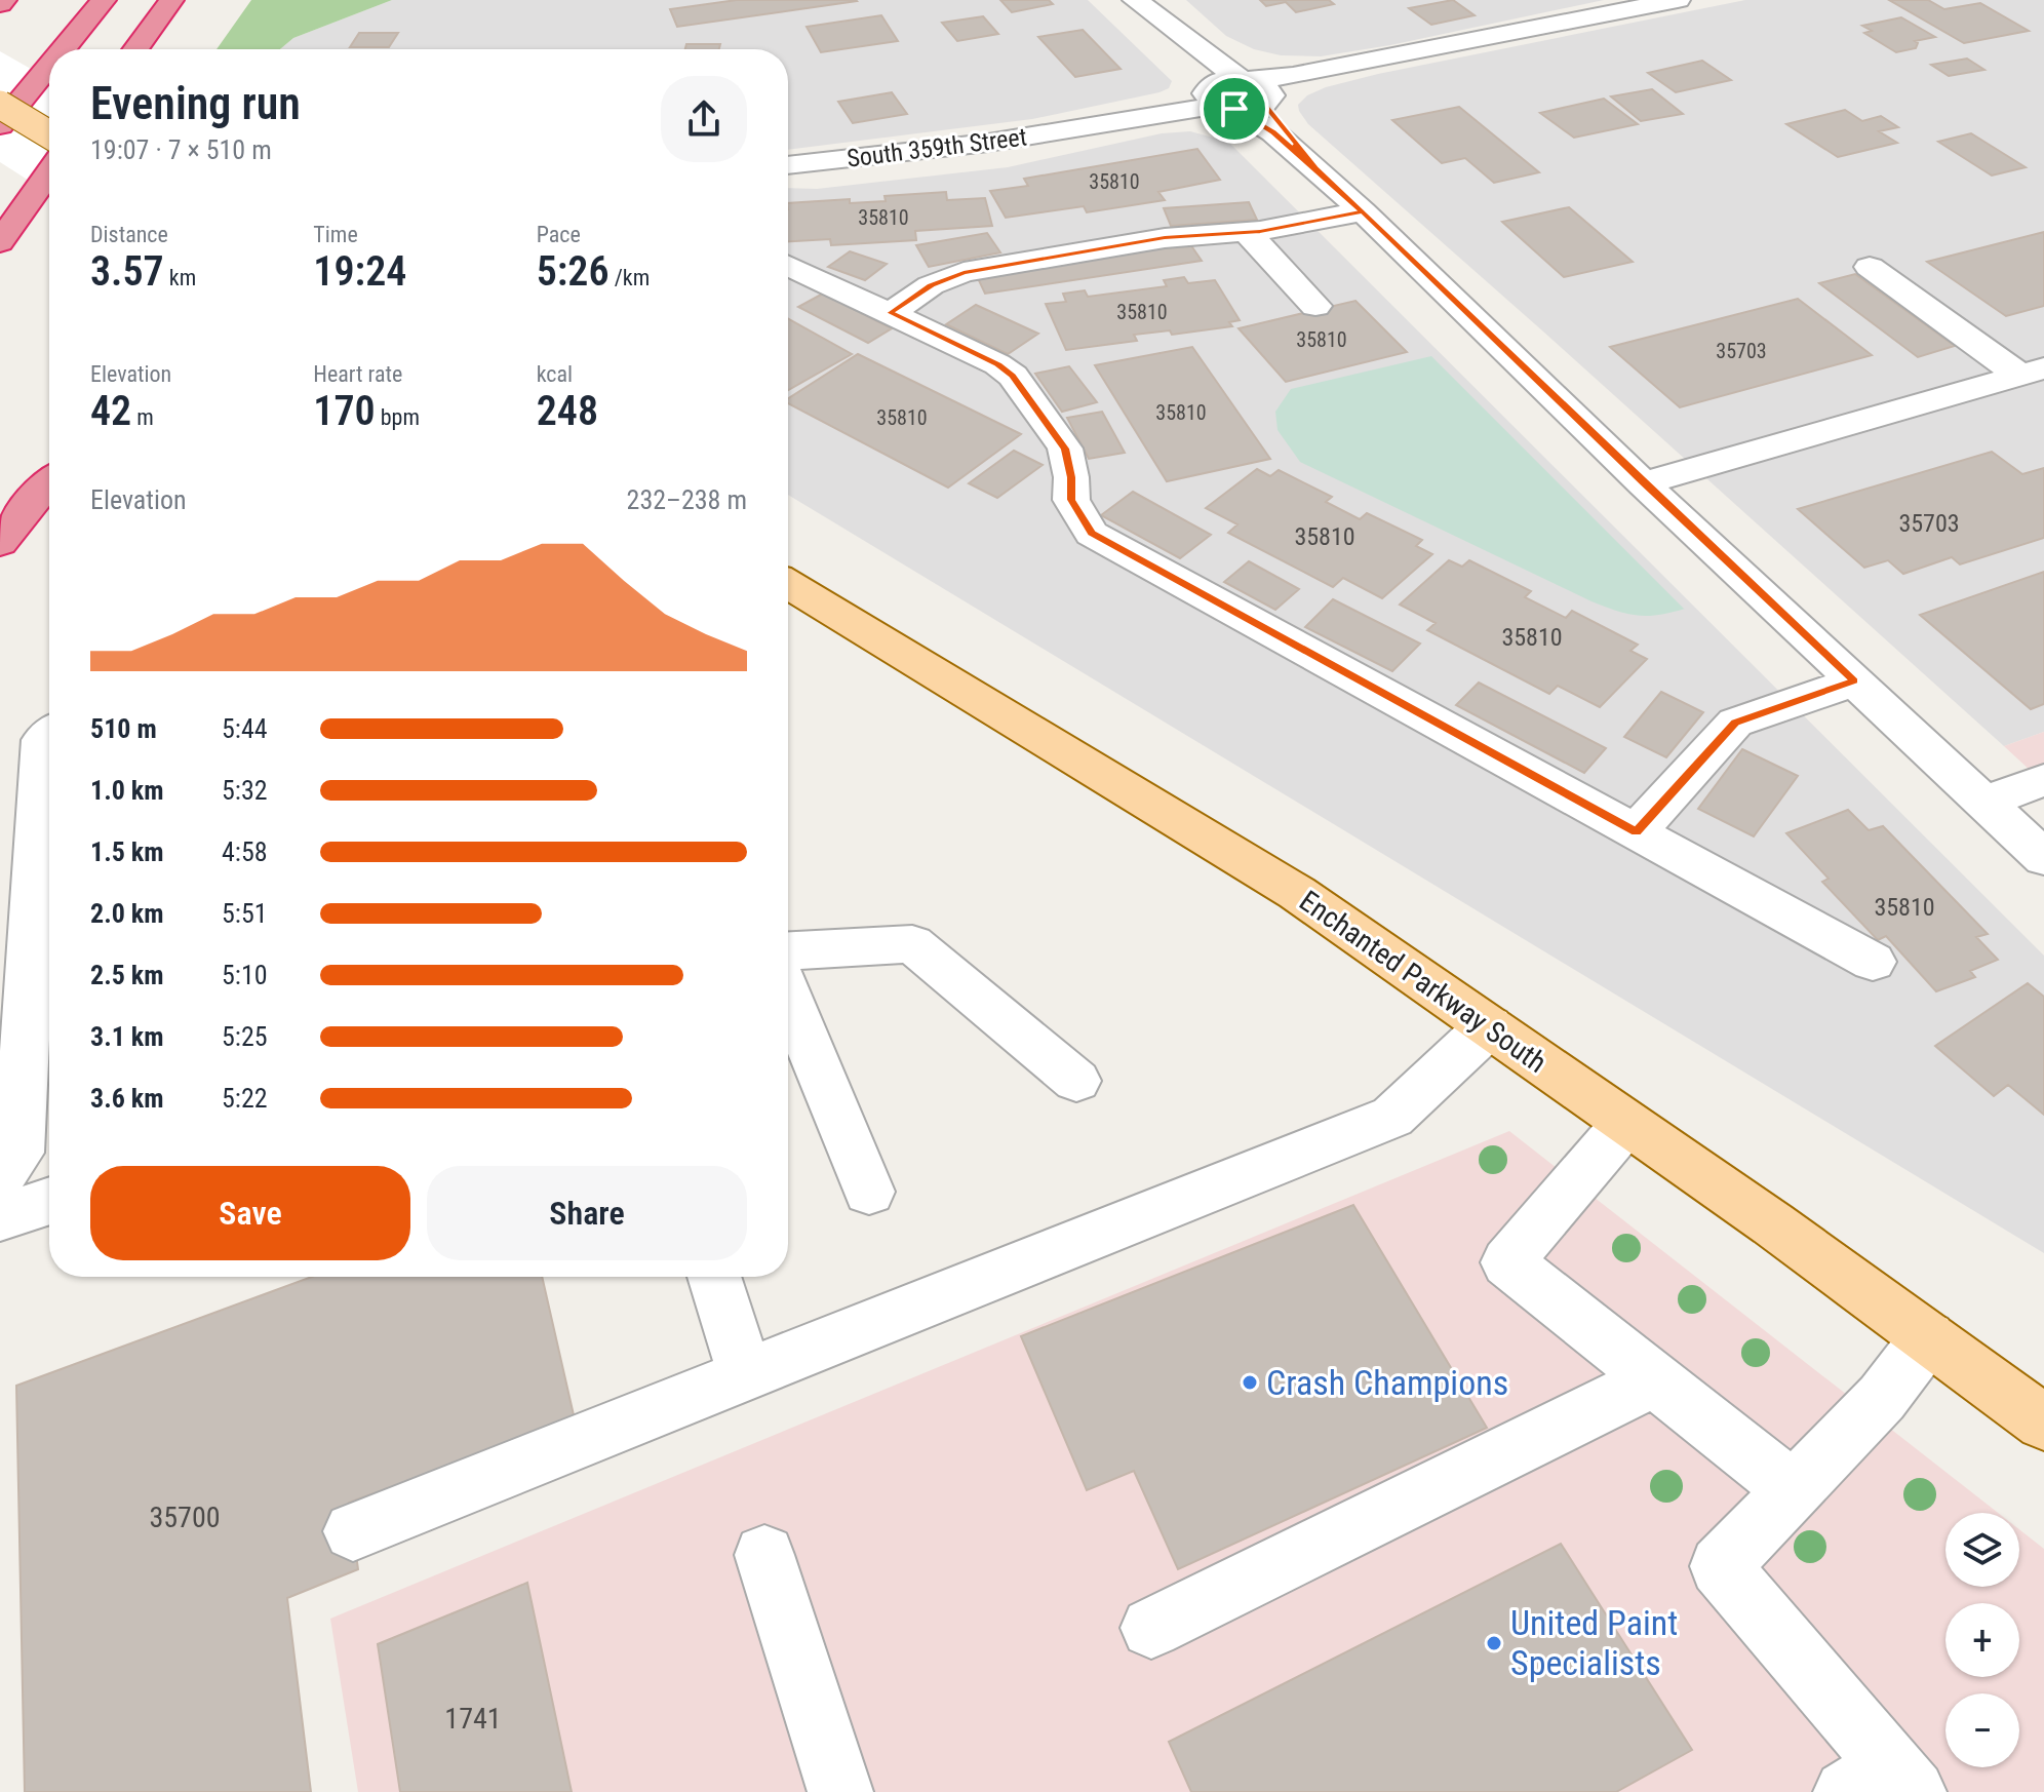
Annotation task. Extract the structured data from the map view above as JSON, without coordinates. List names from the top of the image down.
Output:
{
  "streets": {
    "main road": ["Enchanted Parkway South"],
    "street": ["South 359th Street"]
  },
  "places": ["Crash Champions", "United Paint Specialists"],
  "house_numbers": [
    "35810",
    "35810",
    "35810",
    "35810",
    "35703",
    "35810",
    "35810",
    "35703",
    "35810",
    "35810",
    "35810",
    "35700",
    "1741"
  ],
  "page": {
    "heading": ["Evening run", "19:07 · 7 × 510 m"],
    "stats": [
      ["Distance", "3.57 km"],
      ["Time", "19:24"],
      ["Pace", "5:26 /km"],
      ["Elevation", "42 m"],
      ["Heart rate", "170 bpm"],
      ["kcal", "248"]
    ],
    "chart": ["Elevation", "232–238 m"],
    "list": [
      {
        "name": "510 m",
        "note": "5:44"
      },
      {
        "name": "1.0 km",
        "note": "5:32"
      },
      {
        "name": "1.5 km",
        "note": "4:58"
      },
      {
        "name": "2.0 km",
        "note": "5:51"
      },
      {
        "name": "2.5 km",
        "note": "5:10"
      },
      {
        "name": "3.1 km",
        "note": "5:25"
      },
      {
        "name": "3.6 km",
        "note": "5:22"
      }
    ],
    "buttons": ["Save", "Share"],
    "map_buttons": ["+", "−"]
  }
}
